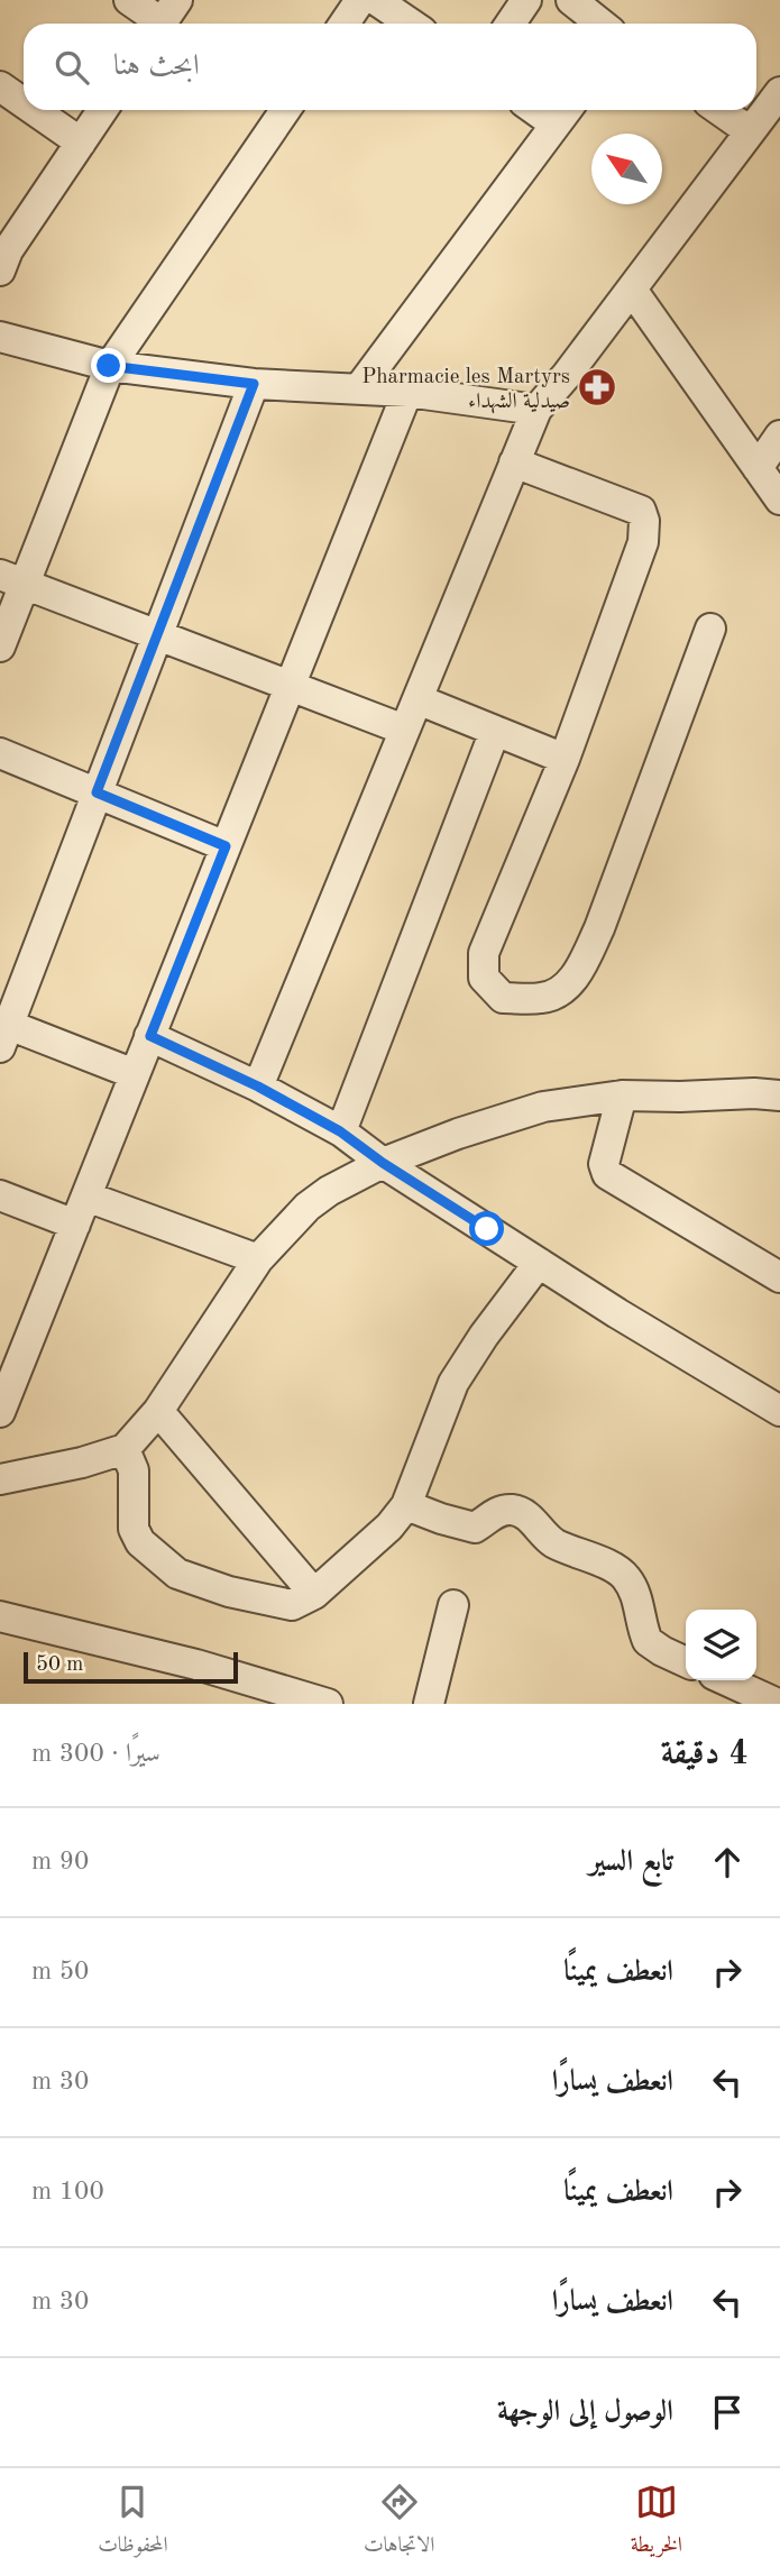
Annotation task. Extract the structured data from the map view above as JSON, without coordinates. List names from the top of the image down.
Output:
{
  "places": {
    "pharmacy": ["Pharmacie les Martyrs صيدلية الشهداء"]
  },
  "scale_bar": "50 m",
  "north": "top left",
  "page": {
    "search": "ابحث هنا",
    "scale": "50 m",
    "heading": ["4 دقيقة", "سيرًا · 300 m"],
    "list": [
      ["تابع السير", "90 m"],
      ["انعطف يمينًا", "50 m"],
      ["انعطف يسارًا", "30 m"],
      ["انعطف يمينًا", "100 m"],
      ["انعطف يسارًا", "30 m"],
      "الوصول إلى الوجهة"
    ],
    "nav": ["الخريطة", "الاتجاهات", "المحفوظات"]
  }
}
